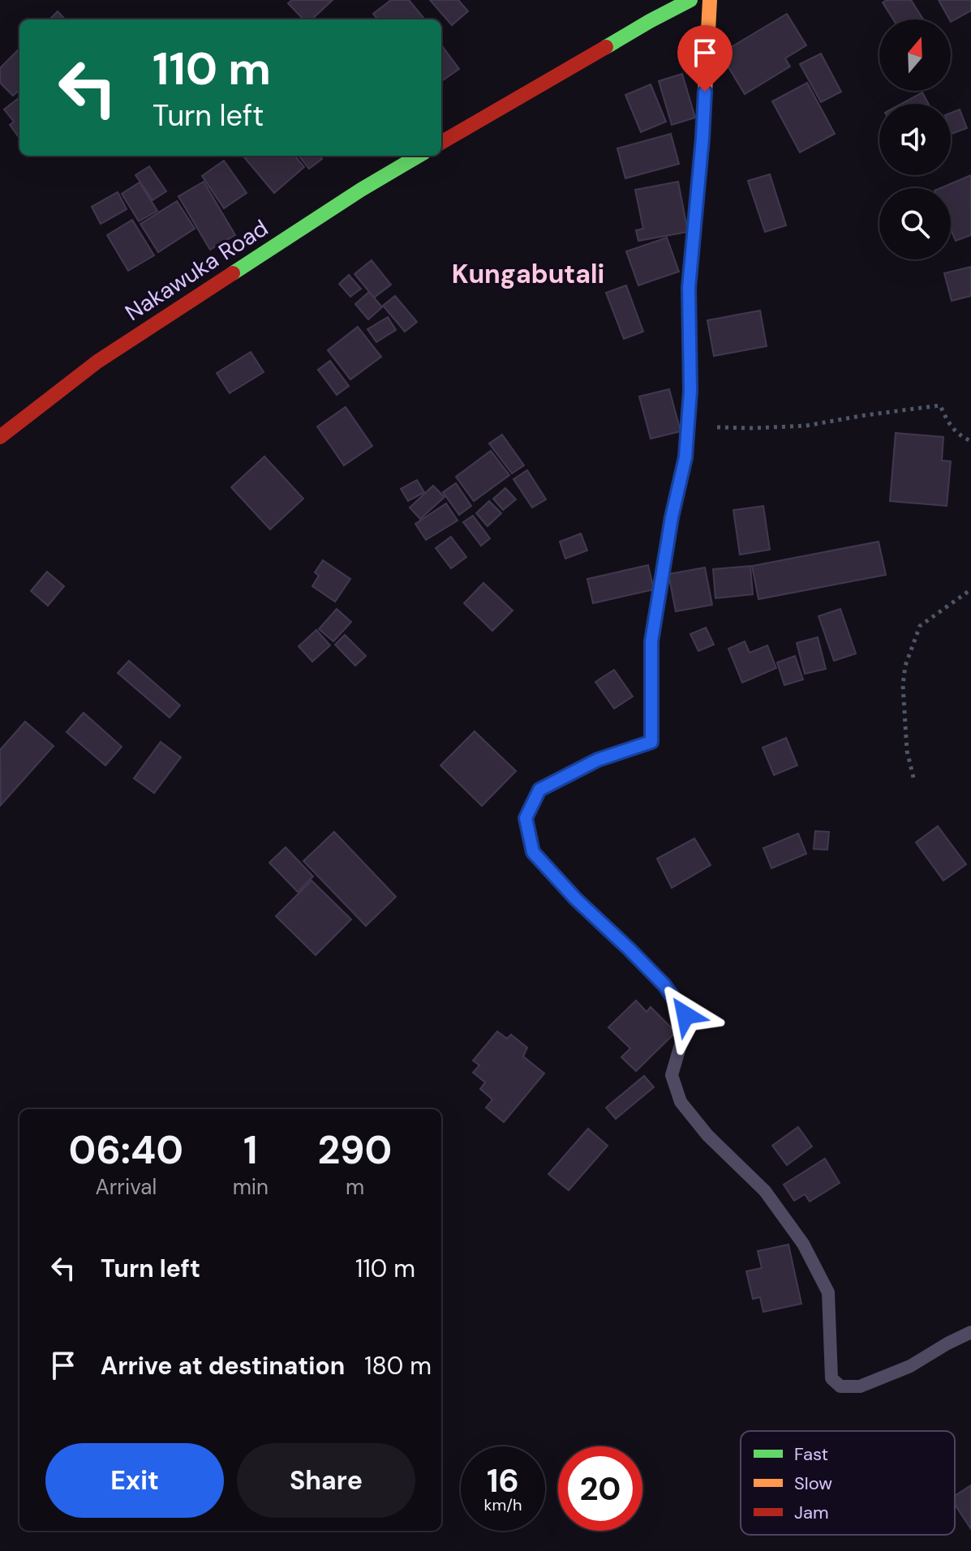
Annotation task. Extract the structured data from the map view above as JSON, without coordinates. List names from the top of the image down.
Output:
{
  "streets": {
    "main road": ["Nakawuka Road"]
  },
  "districts": ["Kungabutali"],
  "legend": ["Fast", "Slow", "Jam"],
  "north": "top",
  "page": {
    "turn": ["110 m", "Turn left"],
    "eta": [
      "06:40",
      "Arrival",
      "1",
      "min",
      "290",
      "m"
    ],
    "list": [
      {
        "name": "Turn left",
        "value": "110 m"
      },
      {
        "name": "Arrive at destination",
        "value": "180 m"
      }
    ],
    "buttons": ["Exit", "Share"],
    "speed": "16 km/h",
    "limit": "20"
  }
}
